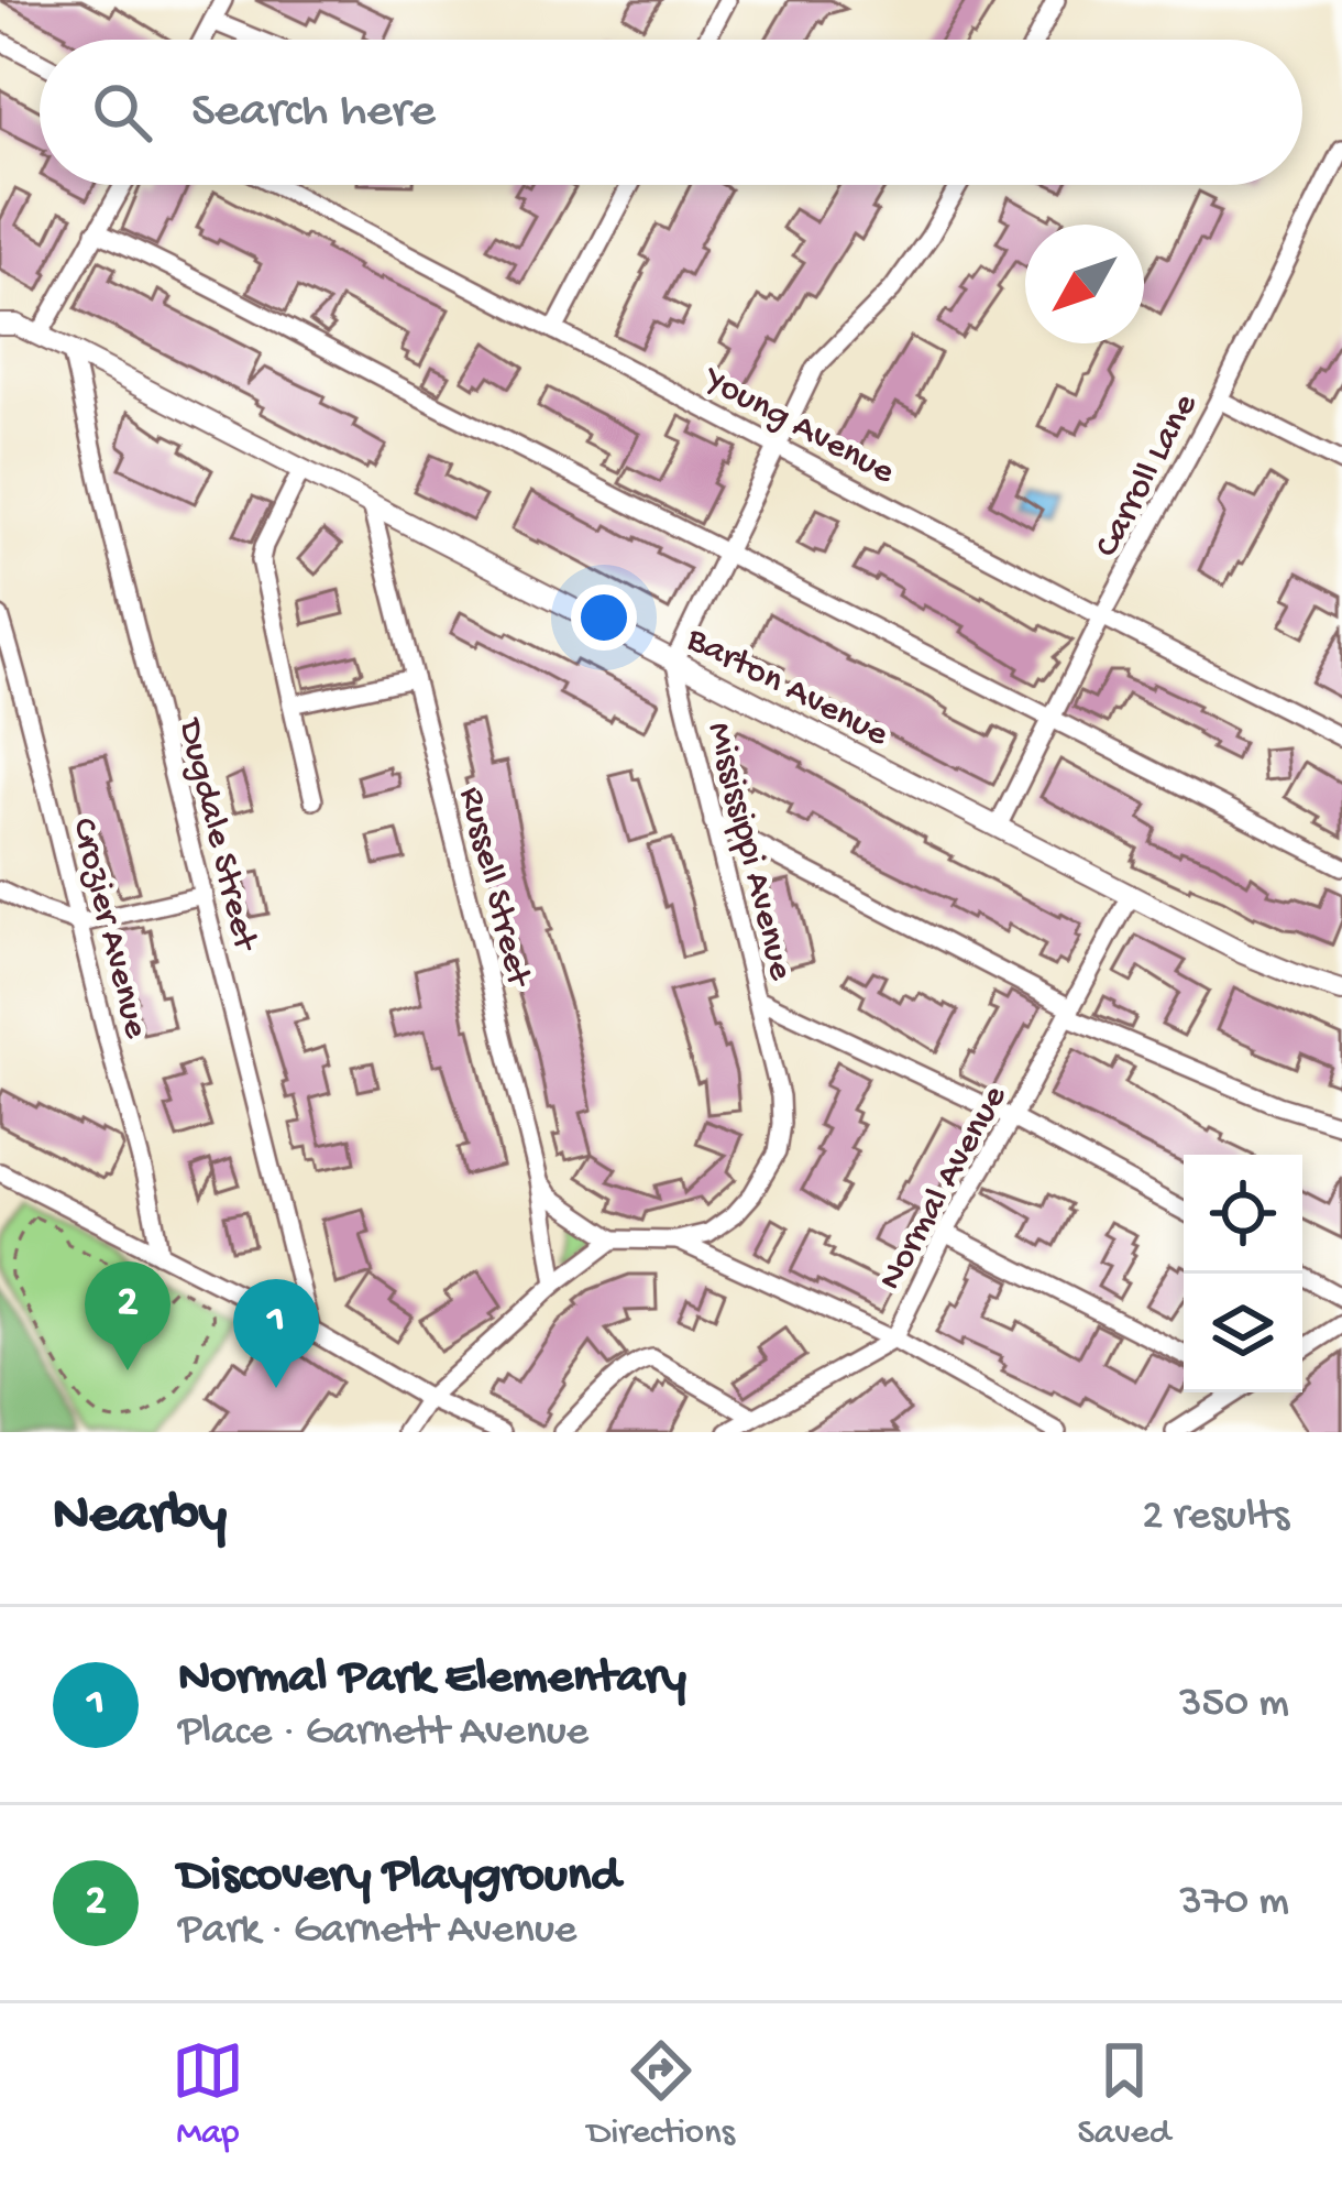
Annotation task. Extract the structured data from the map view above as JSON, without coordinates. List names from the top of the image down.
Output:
{
  "streets": {
    "main road": ["Barton Avenue"],
    "street": [
      "Young Avenue",
      "Carroll Lane",
      "Dugdale Street",
      "Mississippi Avenue",
      "Russell Street",
      "Crozier Avenue",
      "Normal Avenue"
    ]
  },
  "crossings": [
    ["Young Avenue", "Carroll Lane"],
    ["Carroll Lane", "Barton Avenue"],
    ["Barton Avenue", "Dugdale Street"],
    ["Barton Avenue", "Mississippi Avenue"],
    ["Barton Avenue", "Russell Street"],
    ["Barton Avenue", "Normal Avenue"]
  ],
  "north": "bottom left",
  "page": {
    "search": "Search here",
    "pins": ["2", "1"],
    "heading": ["Nearby", "2 results"],
    "list": [
      {
        "mark": "1",
        "name": "Normal Park Elementary",
        "note": "Place · Garnett Avenue",
        "value": "350 m"
      },
      {
        "mark": "2",
        "name": "Discovery Playground",
        "note": "Park · Garnett Avenue",
        "value": "370 m"
      }
    ],
    "nav": ["Map", "Directions", "Saved"]
  }
}
